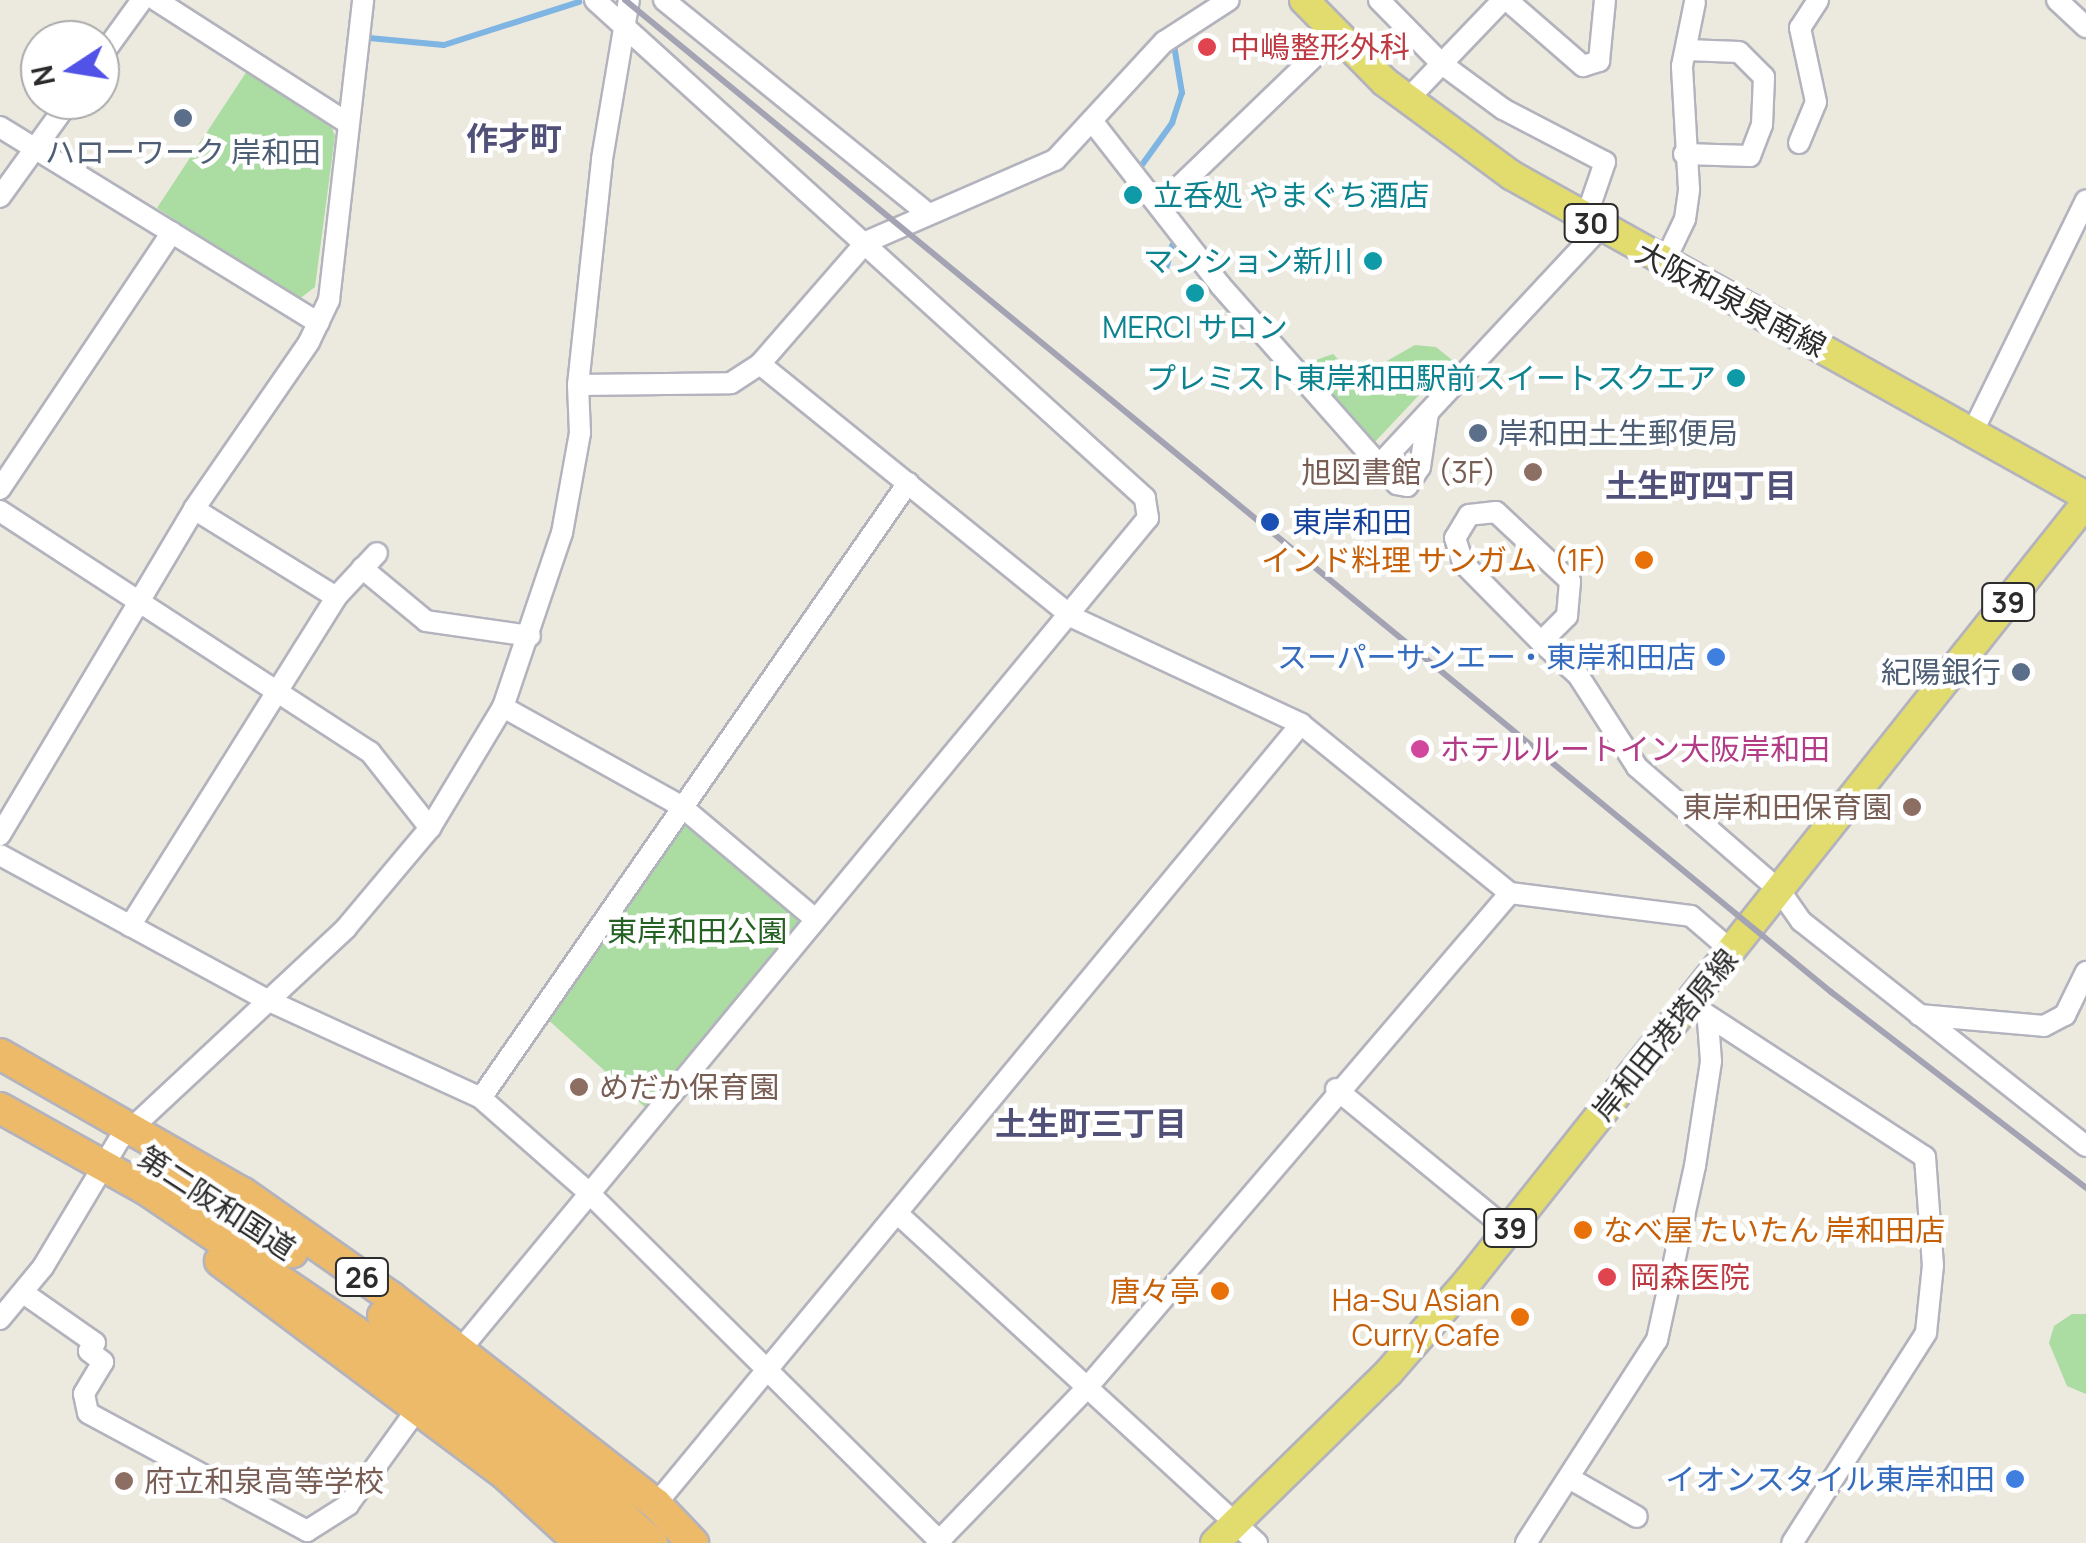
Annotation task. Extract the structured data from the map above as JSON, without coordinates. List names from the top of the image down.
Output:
{
  "streets": {
    "highway": ["第二阪和国道", "26"],
    "main road": [
      "30",
      "大阪和泉泉南線",
      "39",
      "岸和田港塔原線"
    ]
  },
  "crossings": [
    ["大阪和泉泉南線", "岸和田港塔原線"],
    ["第二阪和国道", "26"]
  ],
  "districts": ["作才町", "土生町四丁目", "土生町三丁目"],
  "parks": ["東岸和田公園"],
  "places": [
    "中嶋整形外科",
    "ハローワーク 岸和田",
    "立呑処 やまぐち酒店",
    "マンション新川",
    "MERCI サロン",
    "プレミスト東岸和田駅前スイートスクエア",
    "岸和田土生郵便局",
    "旭図書館（3F）",
    "東岸和田",
    "インド料理 サンガム（1F）",
    "スーパーサンエー・東岸和田店",
    "紀陽銀行",
    "ホテルルートイン大阪岸和田",
    "東岸和田保育園",
    "めだか保育園",
    "なべ屋 たいたん 岸和田店",
    "岡森医院",
    "唐々亭",
    "Ha-Su Asian Curry Cafe",
    "イオンスタイル東岸和田",
    "府立和泉高等学校"
  ],
  "north": "left"
}
